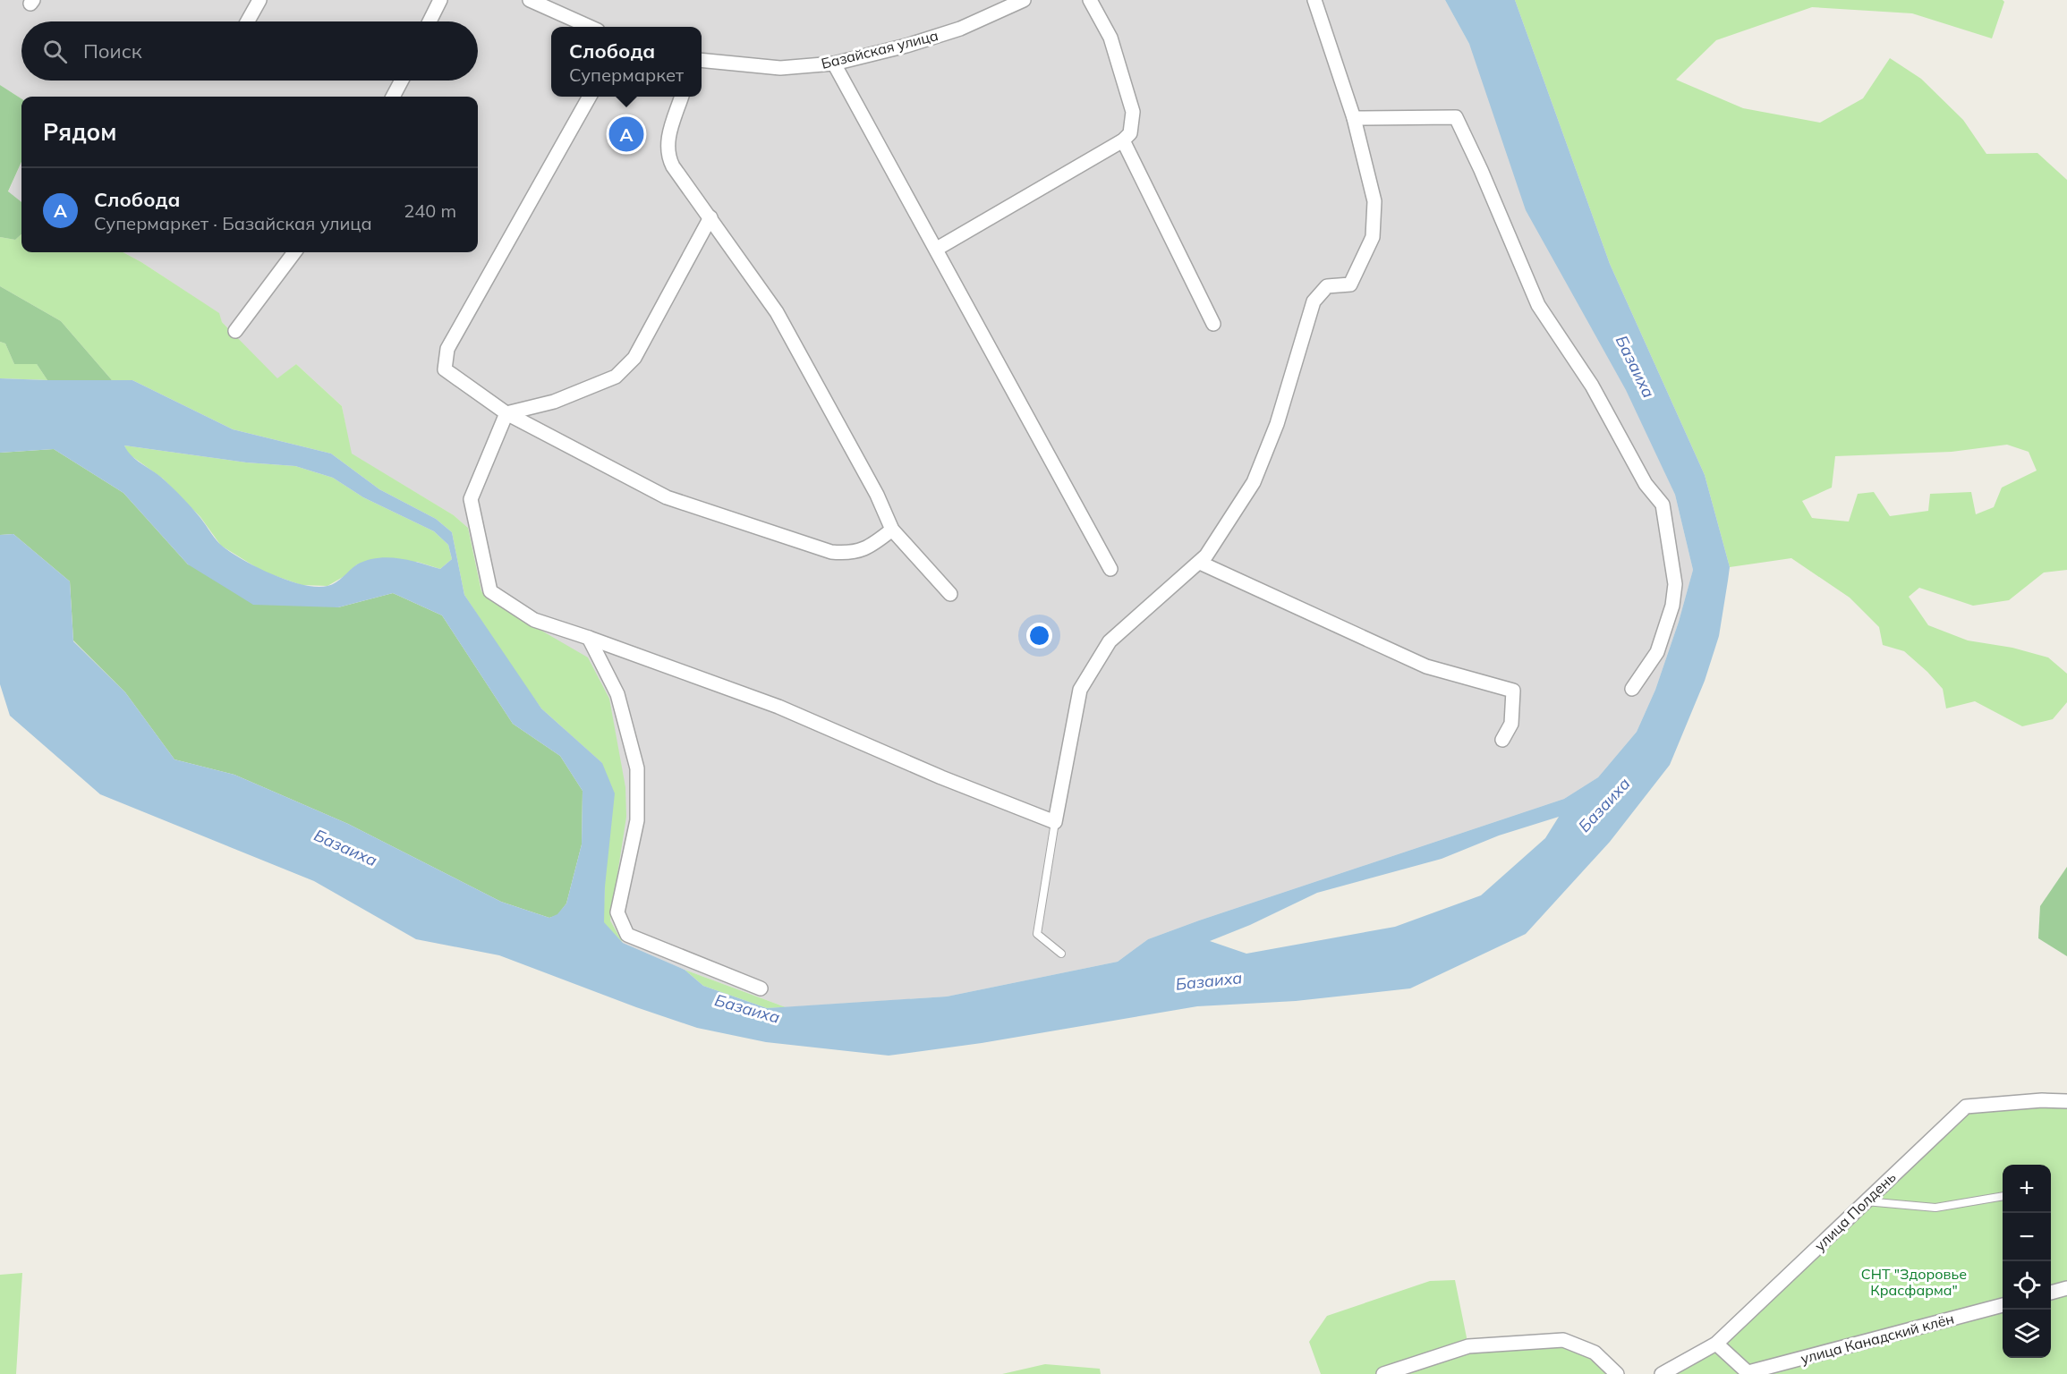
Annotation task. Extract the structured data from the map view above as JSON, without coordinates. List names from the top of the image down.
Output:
{
  "streets": {
    "street": ["Базайская улица", "улица Полдень", "улица Канадский клён"]
  },
  "water": ["Базаиха"],
  "parks": ["СНТ \"Здоровье Красфарма\""],
  "page": {
    "search": "Поиск",
    "popup": ["Слобода", "Супермаркет"],
    "heading": "Рядом",
    "pins": "A",
    "list": [
      {
        "mark": "A",
        "name": "Слобода",
        "note": "Супермаркет · Базайская улица",
        "value": "240 m"
      }
    ],
    "map_buttons": ["+", "−"]
  }
}
